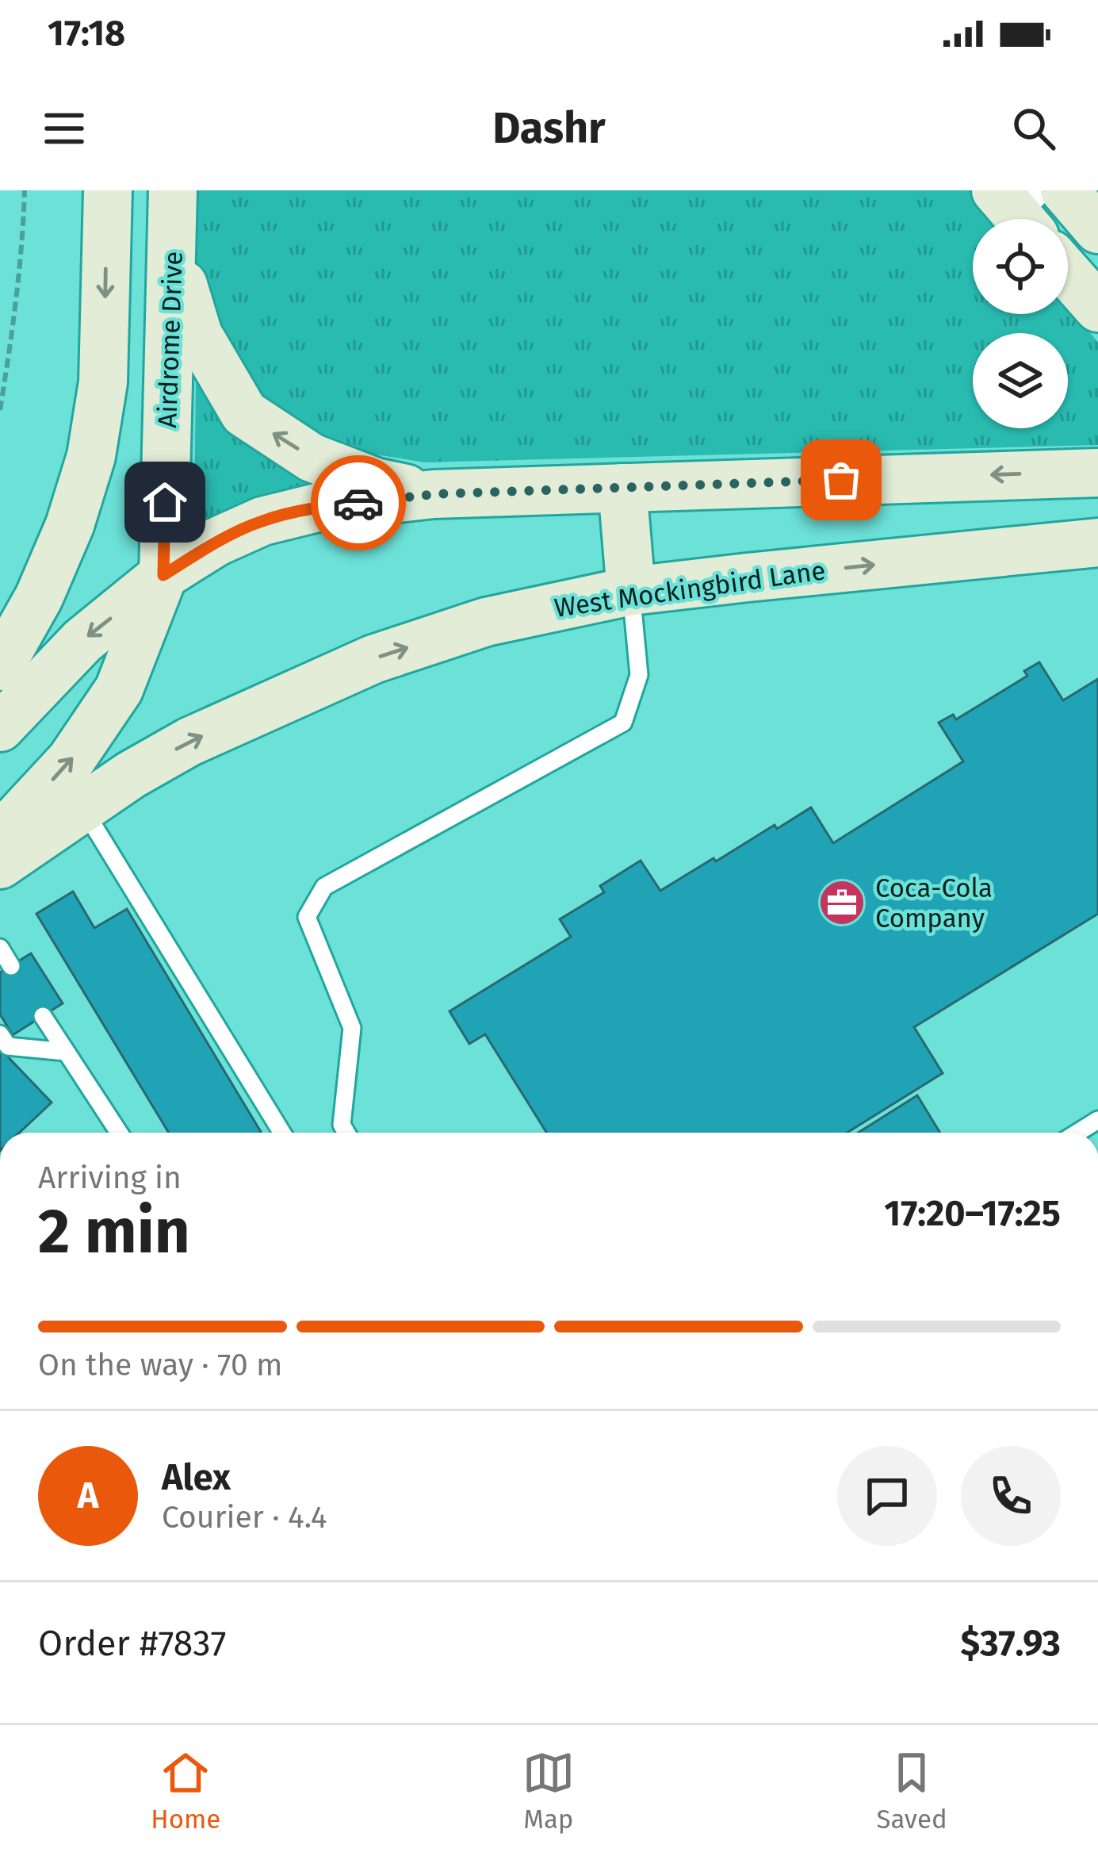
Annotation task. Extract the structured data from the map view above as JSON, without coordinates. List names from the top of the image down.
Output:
{
  "streets": {
    "main road": ["Airdrome Drive", "West Mockingbird Lane"]
  },
  "places": {
    "office": ["Coca-Cola Company"]
  },
  "page": {
    "status": "17:18",
    "header": "Dashr",
    "heading": ["2 min", "Arriving in", "17:20–17:25"],
    "panel": [
      "Alex",
      "Courier · 4.4",
      "Order #7837",
      "$37.93"
    ],
    "bar": "On the way · 70 m",
    "round": "A",
    "tabs": ["Home", "Map", "Saved"]
  }
}
